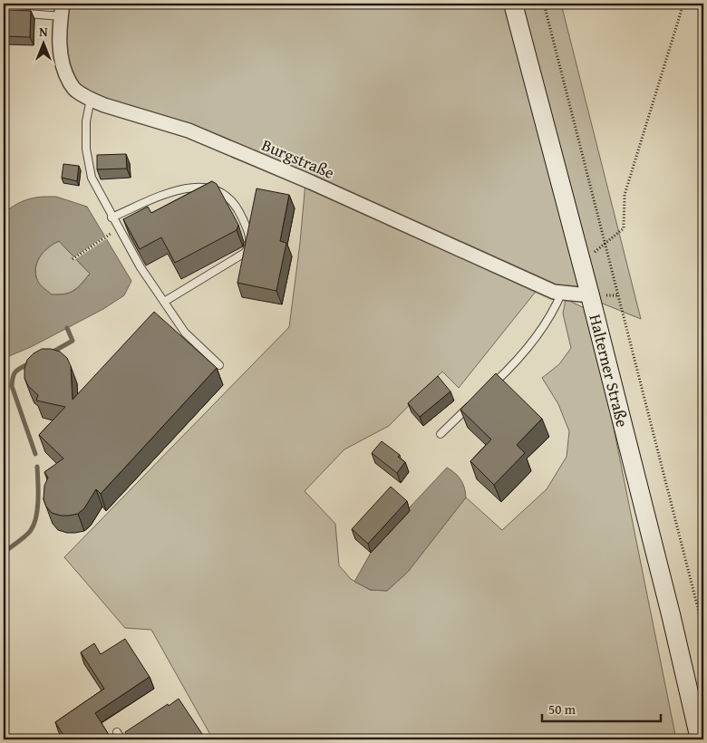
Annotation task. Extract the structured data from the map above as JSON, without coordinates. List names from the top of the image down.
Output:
{
  "streets": {
    "main road": ["Halterner Straße"],
    "street": ["Burgstraße"]
  },
  "crossings": [
    ["Burgstraße", "Halterner Straße"]
  ],
  "scale_bar": "50 m",
  "north": "top"
}
